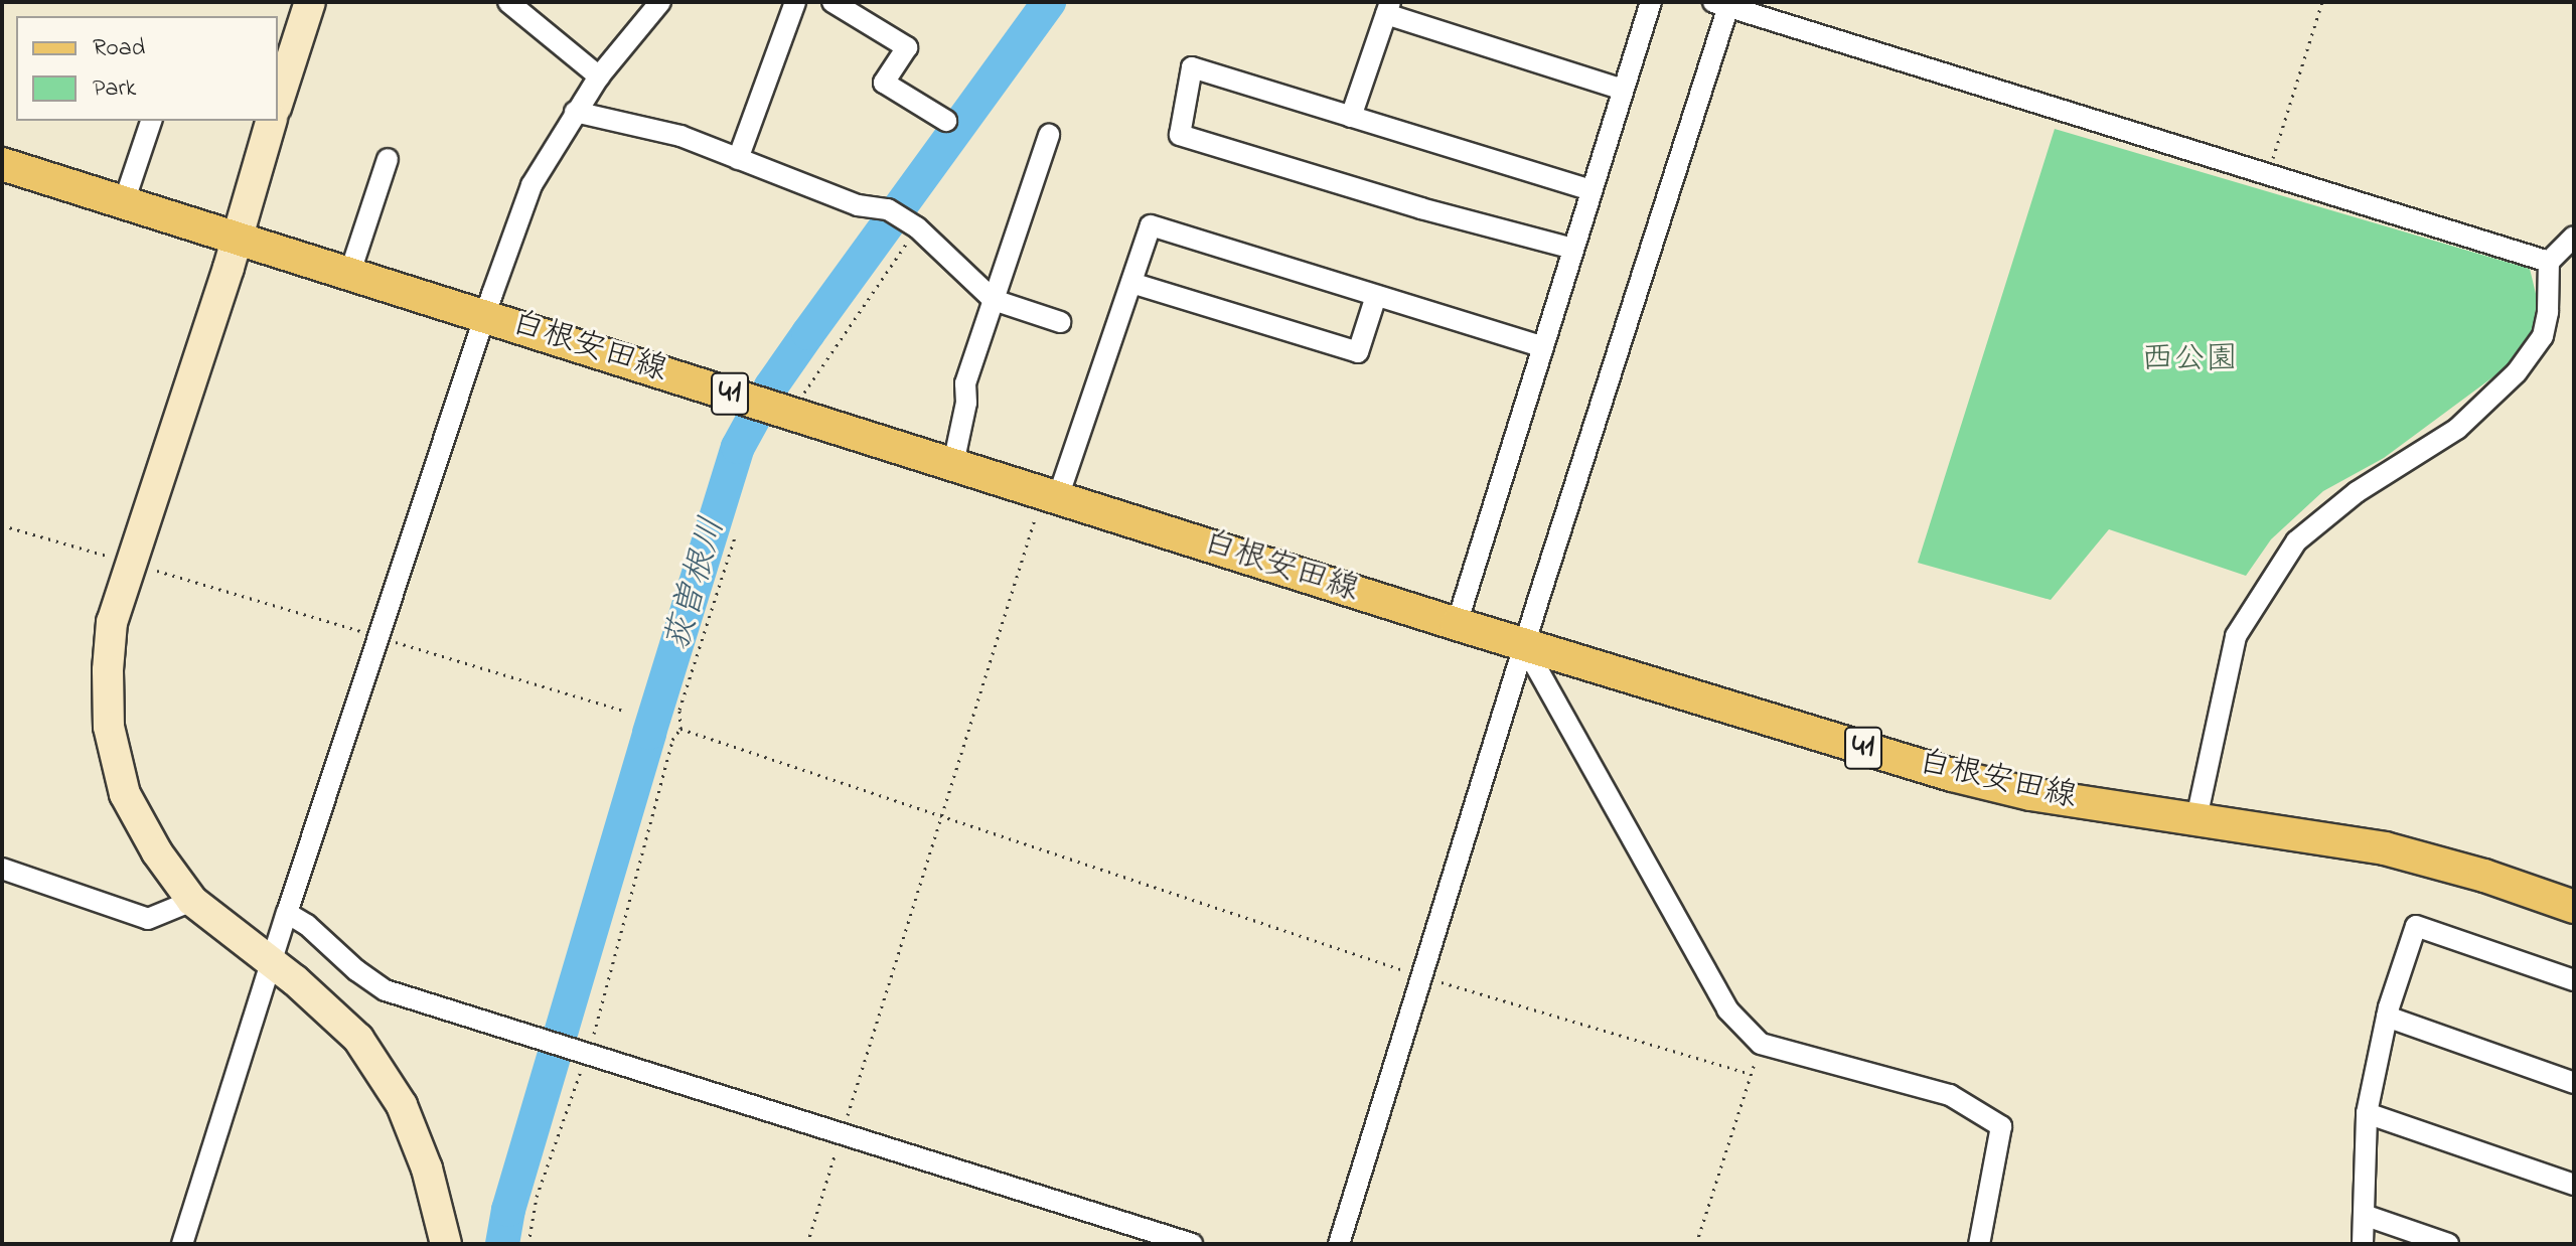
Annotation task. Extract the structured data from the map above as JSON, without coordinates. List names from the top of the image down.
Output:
{
  "streets": {
    "main road": ["白根安田線", "41"]
  },
  "water": ["荻曽根川"],
  "parks": ["西公園"],
  "legend": ["Road", "Park"]
}
